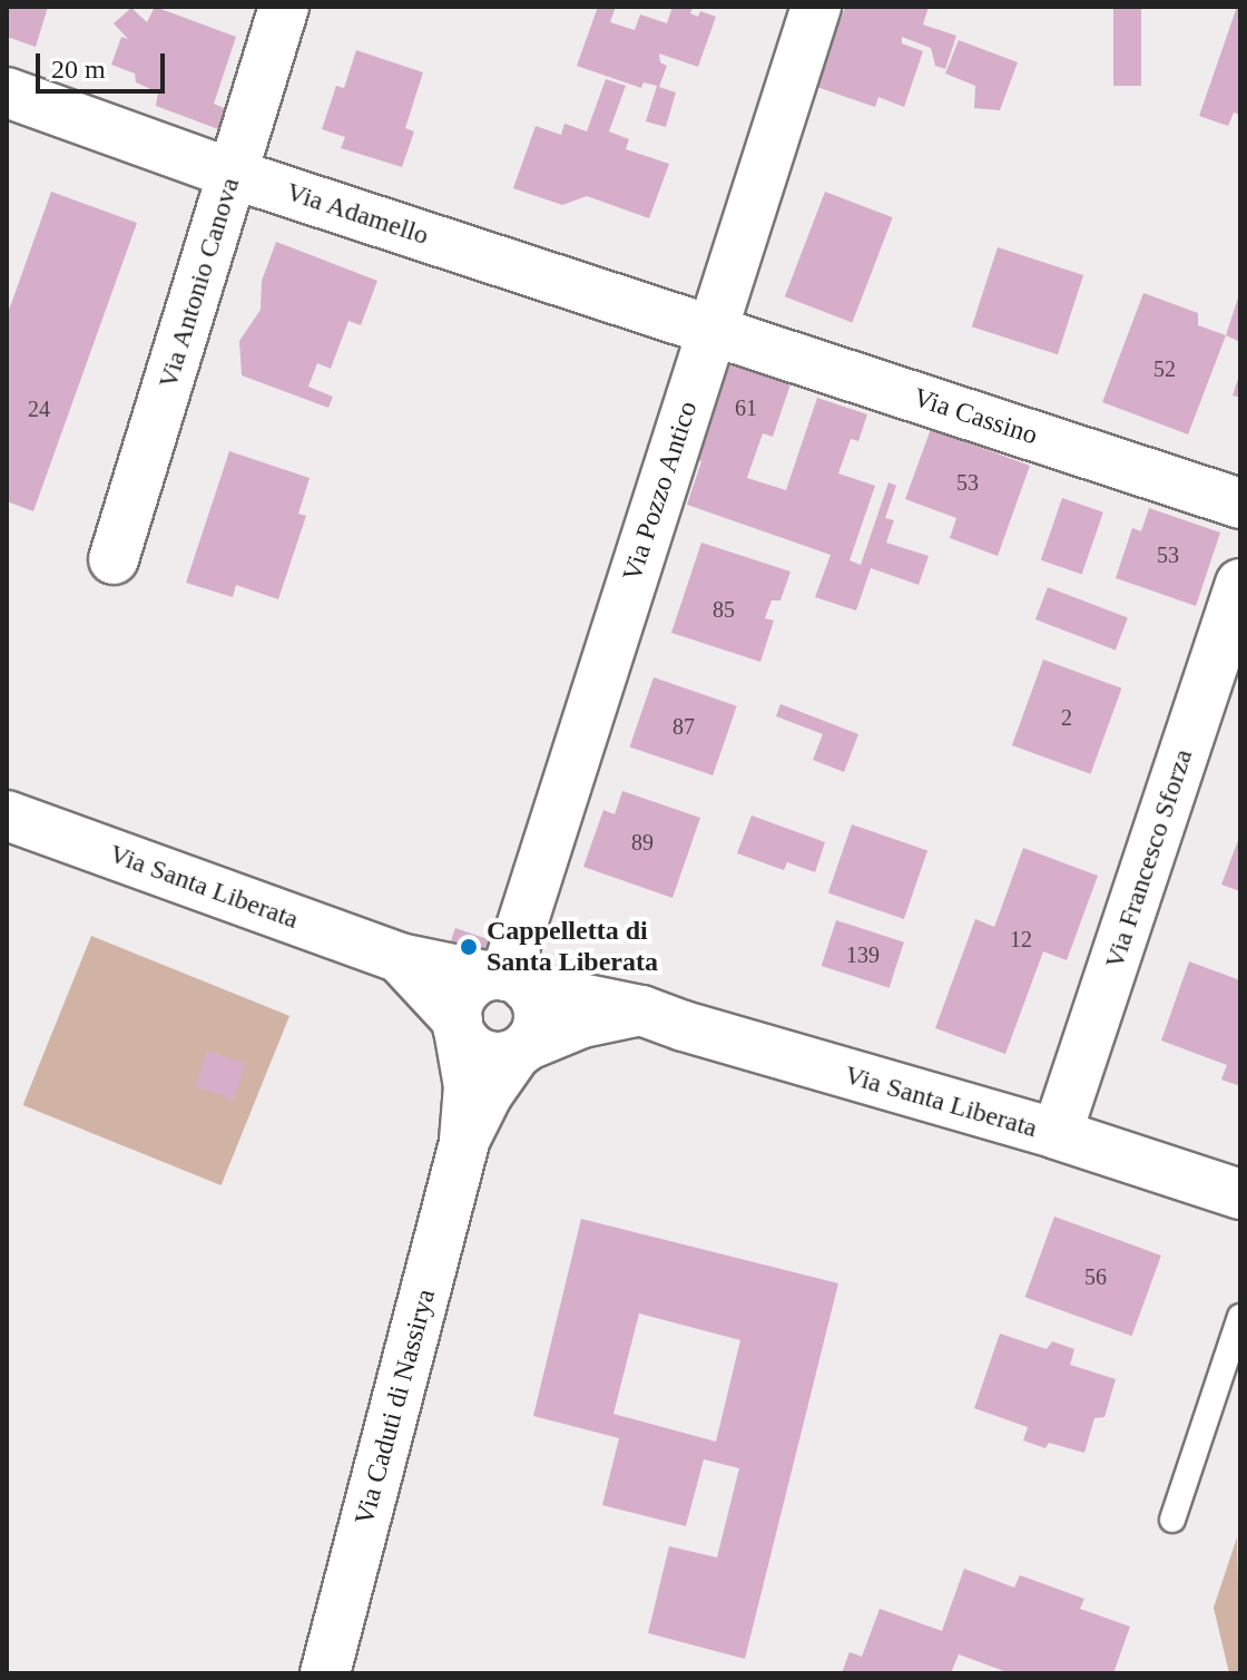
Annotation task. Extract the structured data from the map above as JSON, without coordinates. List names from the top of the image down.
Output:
{
  "streets": {
    "street": [
      "Via Adamello",
      "Via Antonio Canova",
      "Via Cassino",
      "Via Pozzo Antico",
      "Via Francesco Sforza",
      "Via Santa Liberata",
      "Via Caduti di Nassirya"
    ]
  },
  "crossings": [
    ["Via Adamello", "Via Antonio Canova"],
    ["Via Adamello", "Via Cassino"],
    ["Via Adamello", "Via Pozzo Antico"],
    ["Via Cassino", "Via Pozzo Antico"],
    ["Via Pozzo Antico", "Via Santa Liberata"],
    ["Via Francesco Sforza", "Via Santa Liberata"]
  ],
  "places": ["Cappelletta di Santa Liberata"],
  "house_numbers": [
    "52",
    "61",
    "24",
    "53",
    "53",
    "85",
    "2",
    "87",
    "89",
    "12",
    "139",
    "56"
  ],
  "scale_bar": "20 m"
}
